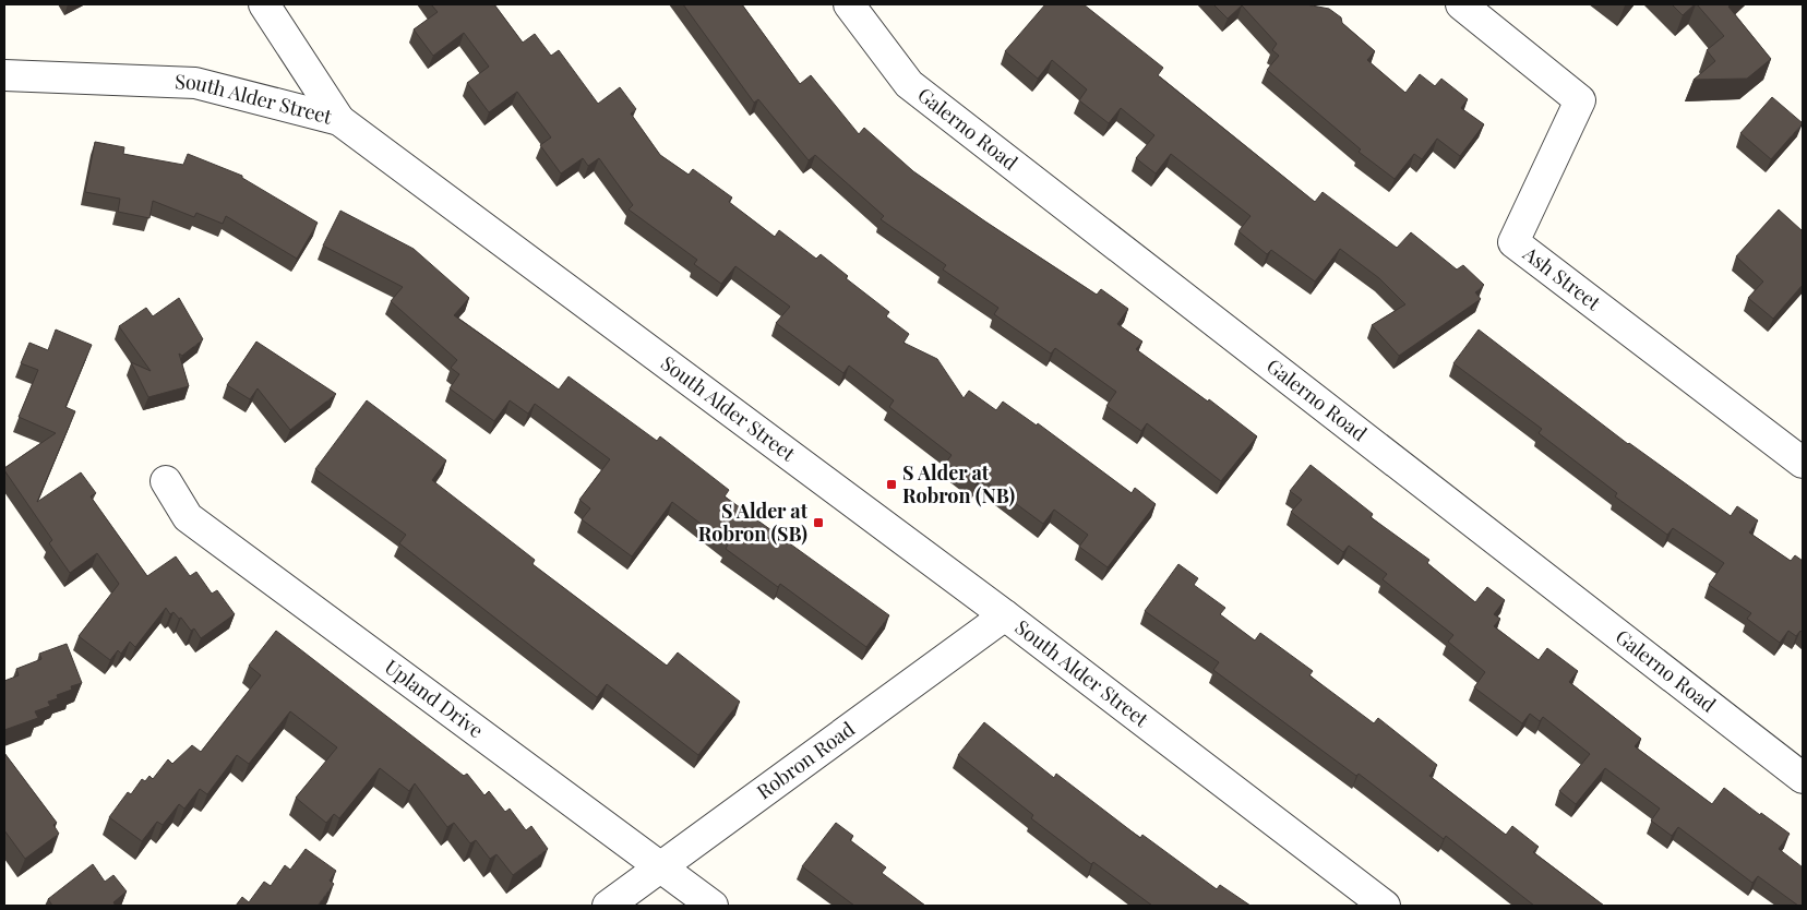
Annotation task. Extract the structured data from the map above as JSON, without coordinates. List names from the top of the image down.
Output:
{
  "streets": {
    "street": [
      "South Alder Street",
      "Galerno Road",
      "Ash Street",
      "Upland Drive",
      "Robron Road"
    ]
  },
  "crossings": [
    ["South Alder Street", "Robron Road"],
    ["Upland Drive", "Robron Road"]
  ],
  "places": {
    "transit": ["S Alder at Robron (NB)", "S Alder at Robron (SB)"]
  }
}
